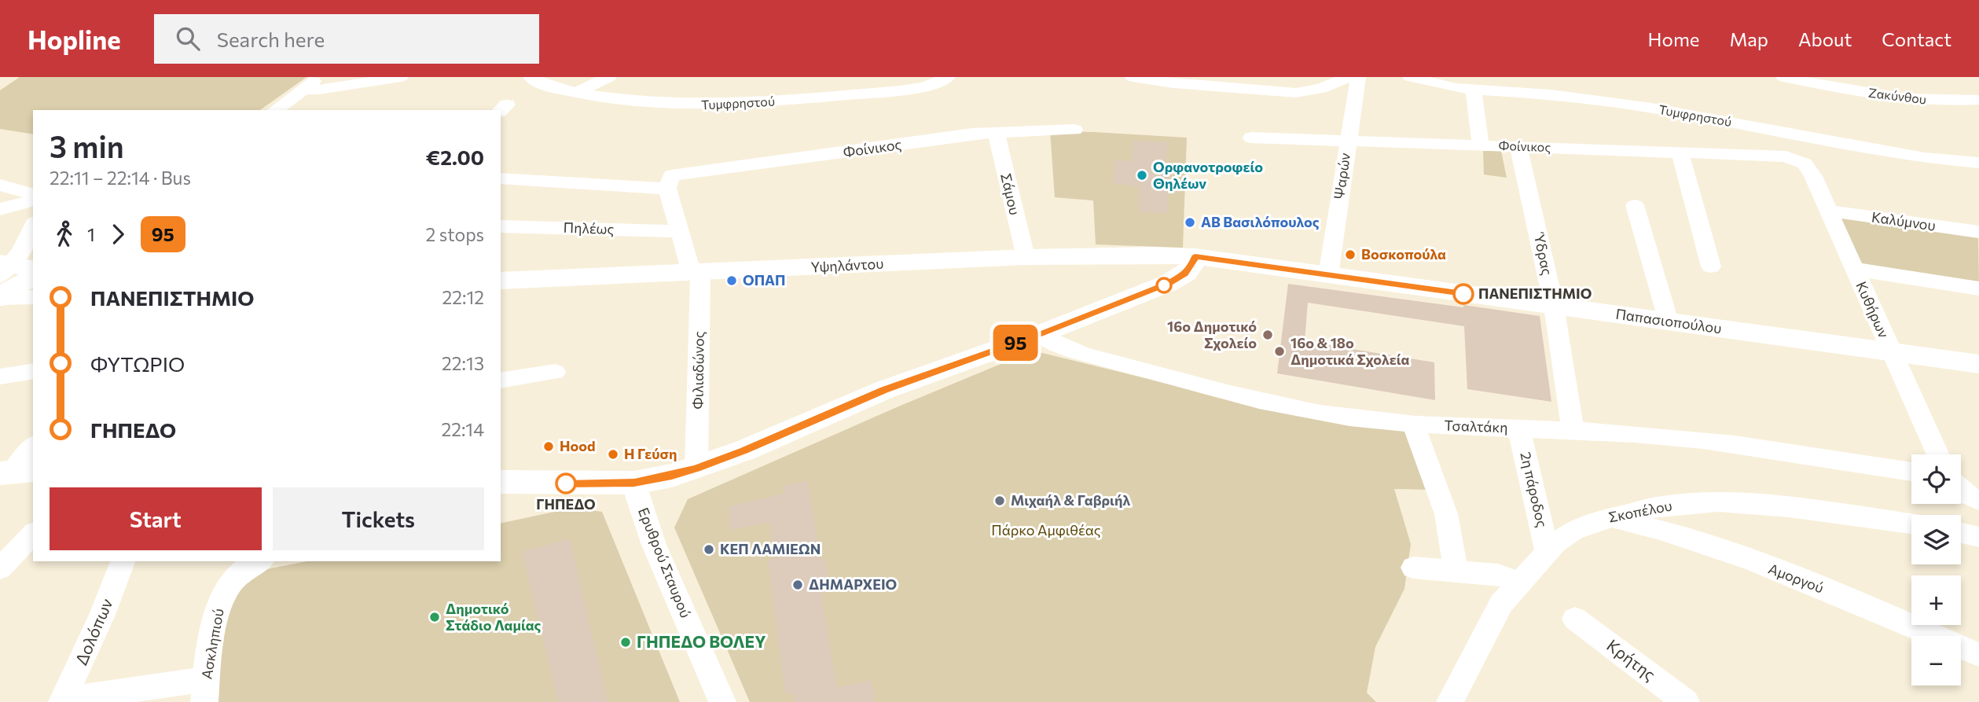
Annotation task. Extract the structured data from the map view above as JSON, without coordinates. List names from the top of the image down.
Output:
{
  "streets": {
    "main road": ["Υψηλάντου", "Παπασιοπούλου"],
    "street": [
      "Ζακύνθου",
      "Τυμφρηστού",
      "Φοίνικος",
      "Ψαρών",
      "Σάμου",
      "Καλύμνου",
      "Πηλέως",
      "Ύδρας",
      "Κυθήρων",
      "Φιλιαδώνος",
      "Τσαλτάκη",
      "2η πάροδος",
      "Σκοπέλου",
      "Ερυθρού Σταυρού",
      "Αμοργού",
      "Δολόπων",
      "Ασκληπιού",
      "Κρήτης"
    ]
  },
  "crossings": [
    ["Φοίνικος", "Ψαρών"],
    ["Φοίνικος", "Σάμου"],
    ["Φοίνικος", "Ύδρας"],
    ["Φοίνικος", "Κυθήρων"],
    ["Φοίνικος", "Φιλιαδώνος"],
    ["Ψαρών", "Παπασιοπούλου"],
    ["Σάμου", "Υψηλάντου"],
    ["Καλύμνου", "Κυθήρων"],
    ["Πηλέως", "Φιλιαδώνος"],
    ["Ύδρας", "Παπασιοπούλου"],
    ["Ύδρας", "Τσαλτάκη"],
    ["Υψηλάντου", "Παπασιοπούλου"],
    ["Υψηλάντου", "Φιλιαδώνος"],
    ["Κυθήρων", "Παπασιοπούλου"],
    ["Τσαλτάκη", "2η πάροδος"],
    ["2η πάροδος", "Σκοπέλου"],
    ["Σκοπέλου", "Αμοργού"]
  ],
  "parks": ["Πάρκο Αμφιθέας"],
  "places": [
    "Ορφανοτροφείο Θηλέων",
    "ΑΒ Βασιλόπουλος",
    "Βοσκοπούλα",
    "ΟΠΑΠ",
    "ΠΑΝΕΠΙΣΤΗΜΙΟ",
    "16ο Δημοτικό Σχολείο",
    "16ο & 18ο Δημοτικά Σχολεία",
    "Hood",
    "Η Γεύση",
    "ΓΗΠΕΔΟ",
    "Μιχαήλ & Γαβριήλ",
    "ΚΕΠ ΛΑΜΙΕΩΝ",
    "ΔΗΜΑΡΧΕΙΟ",
    "Δημοτικό Στάδιο Λαμίας",
    "ΓΗΠΕΔΟ ΒΟΛΕΥ"
  ],
  "lines": ["bus line 95"],
  "page": {
    "header": "Hopline",
    "search": "Search here",
    "nav": [
      "Home",
      "Map",
      "About",
      "Contact"
    ],
    "on_map": "95",
    "heading": ["3 min", "22:11 – 22:14 · Bus", "€2.00"],
    "legs": ["1", "95", "2 stops"],
    "list": [
      {
        "name": "ΠΑΝΕΠΙΣΤΗΜΙΟ",
        "value": "22:12"
      },
      {
        "name": "ΦΥΤΩΡΙΟ",
        "value": "22:13"
      },
      {
        "name": "ΓΗΠΕΔΟ",
        "value": "22:14"
      }
    ],
    "map_buttons": ["+", "−"],
    "buttons": ["Start", "Tickets"]
  }
}
